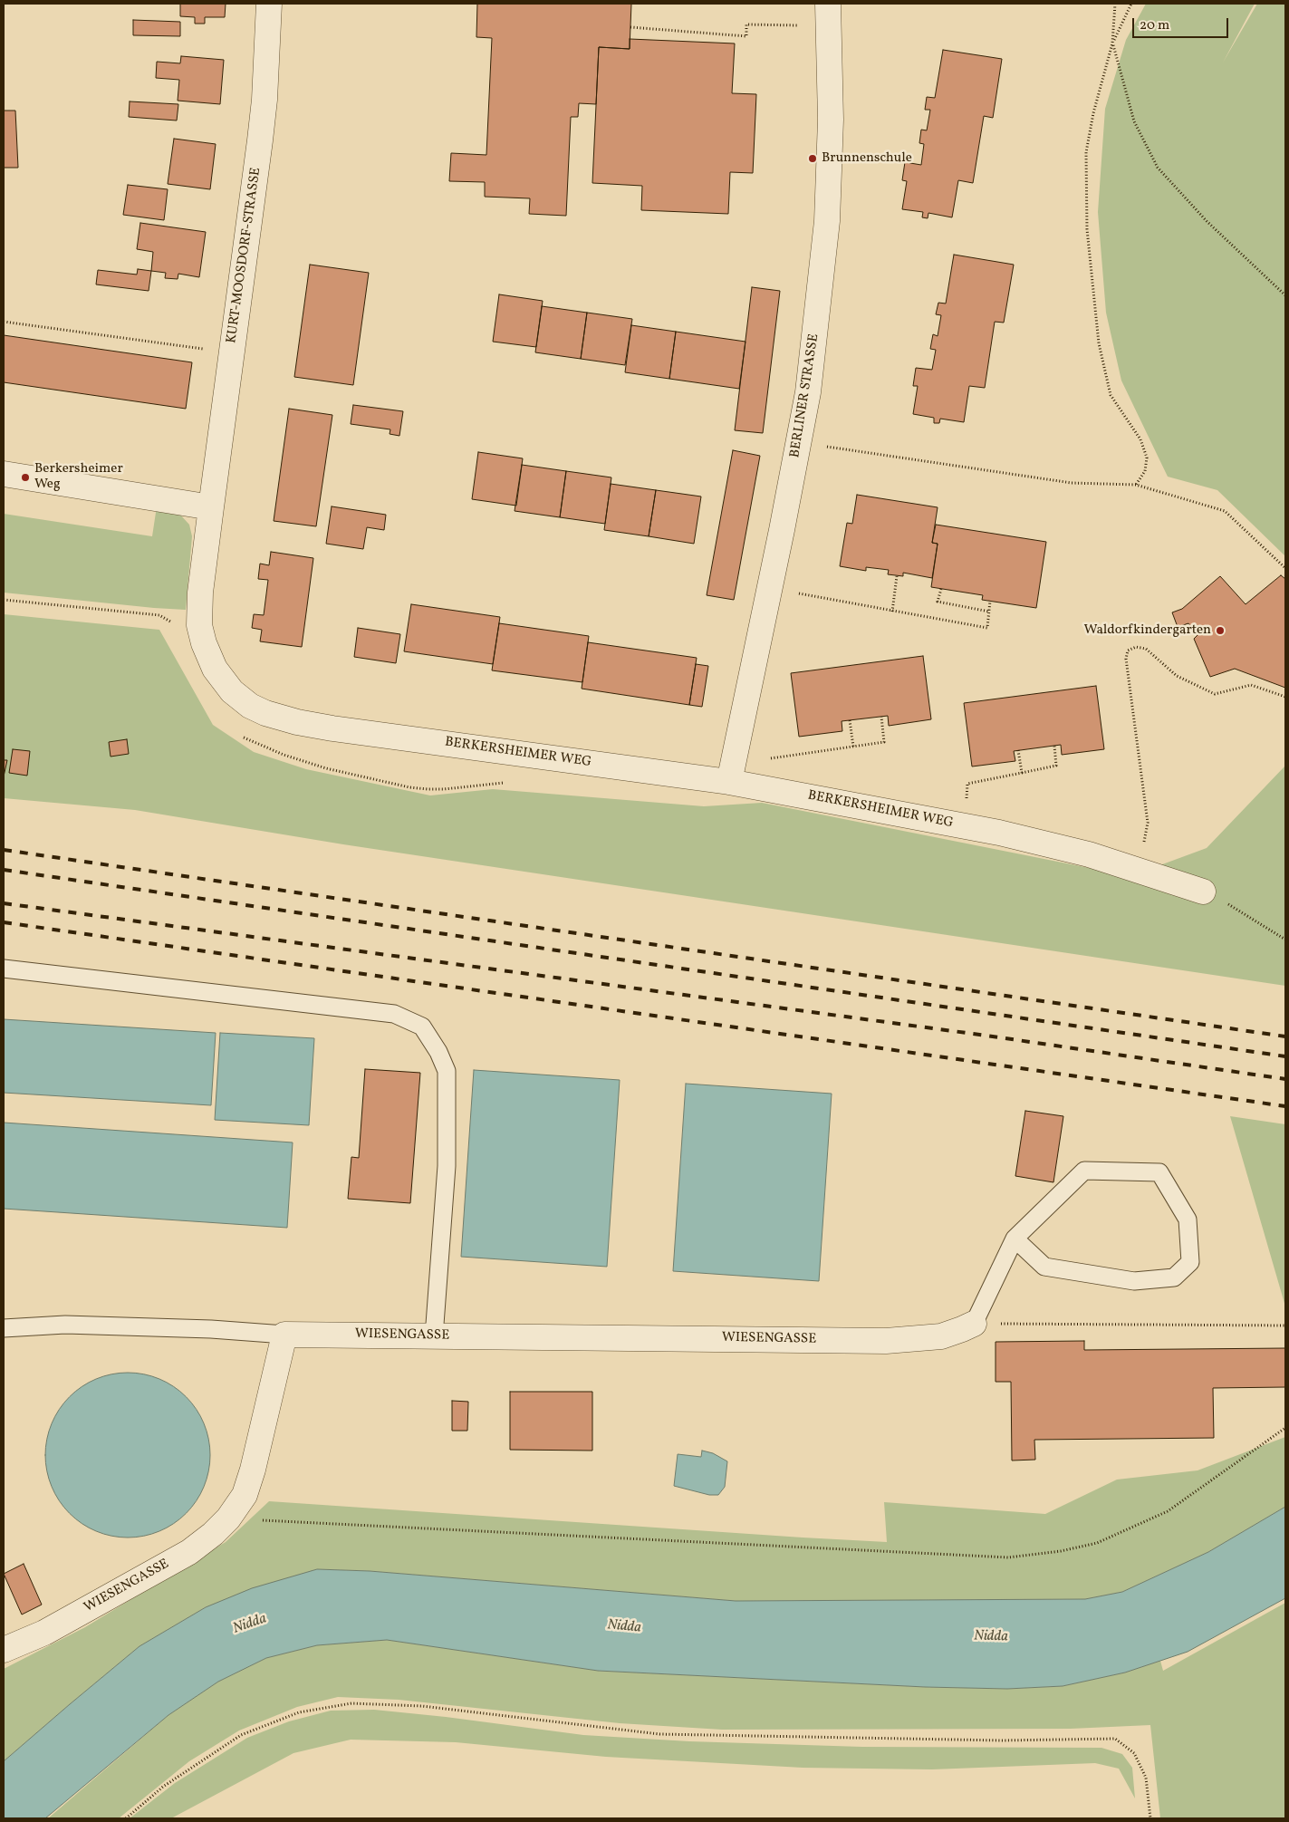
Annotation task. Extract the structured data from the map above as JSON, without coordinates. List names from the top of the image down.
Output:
{
  "streets": {
    "street": [
      "KURT-MOOSDORF-STRASSE",
      "BERLINER STRASSE",
      "BERKERSHEIMER WEG",
      "WIESENGASSE"
    ]
  },
  "crossings": [
    ["KURT-MOOSDORF-STRASSE", "BERKERSHEIMER WEG"],
    ["BERLINER STRASSE", "BERKERSHEIMER WEG"]
  ],
  "water": ["Nidda"],
  "places": ["Brunnenschule", "Berkersheimer Weg", "Waldorfkindergarten"],
  "scale_bar": "20 m"
}
